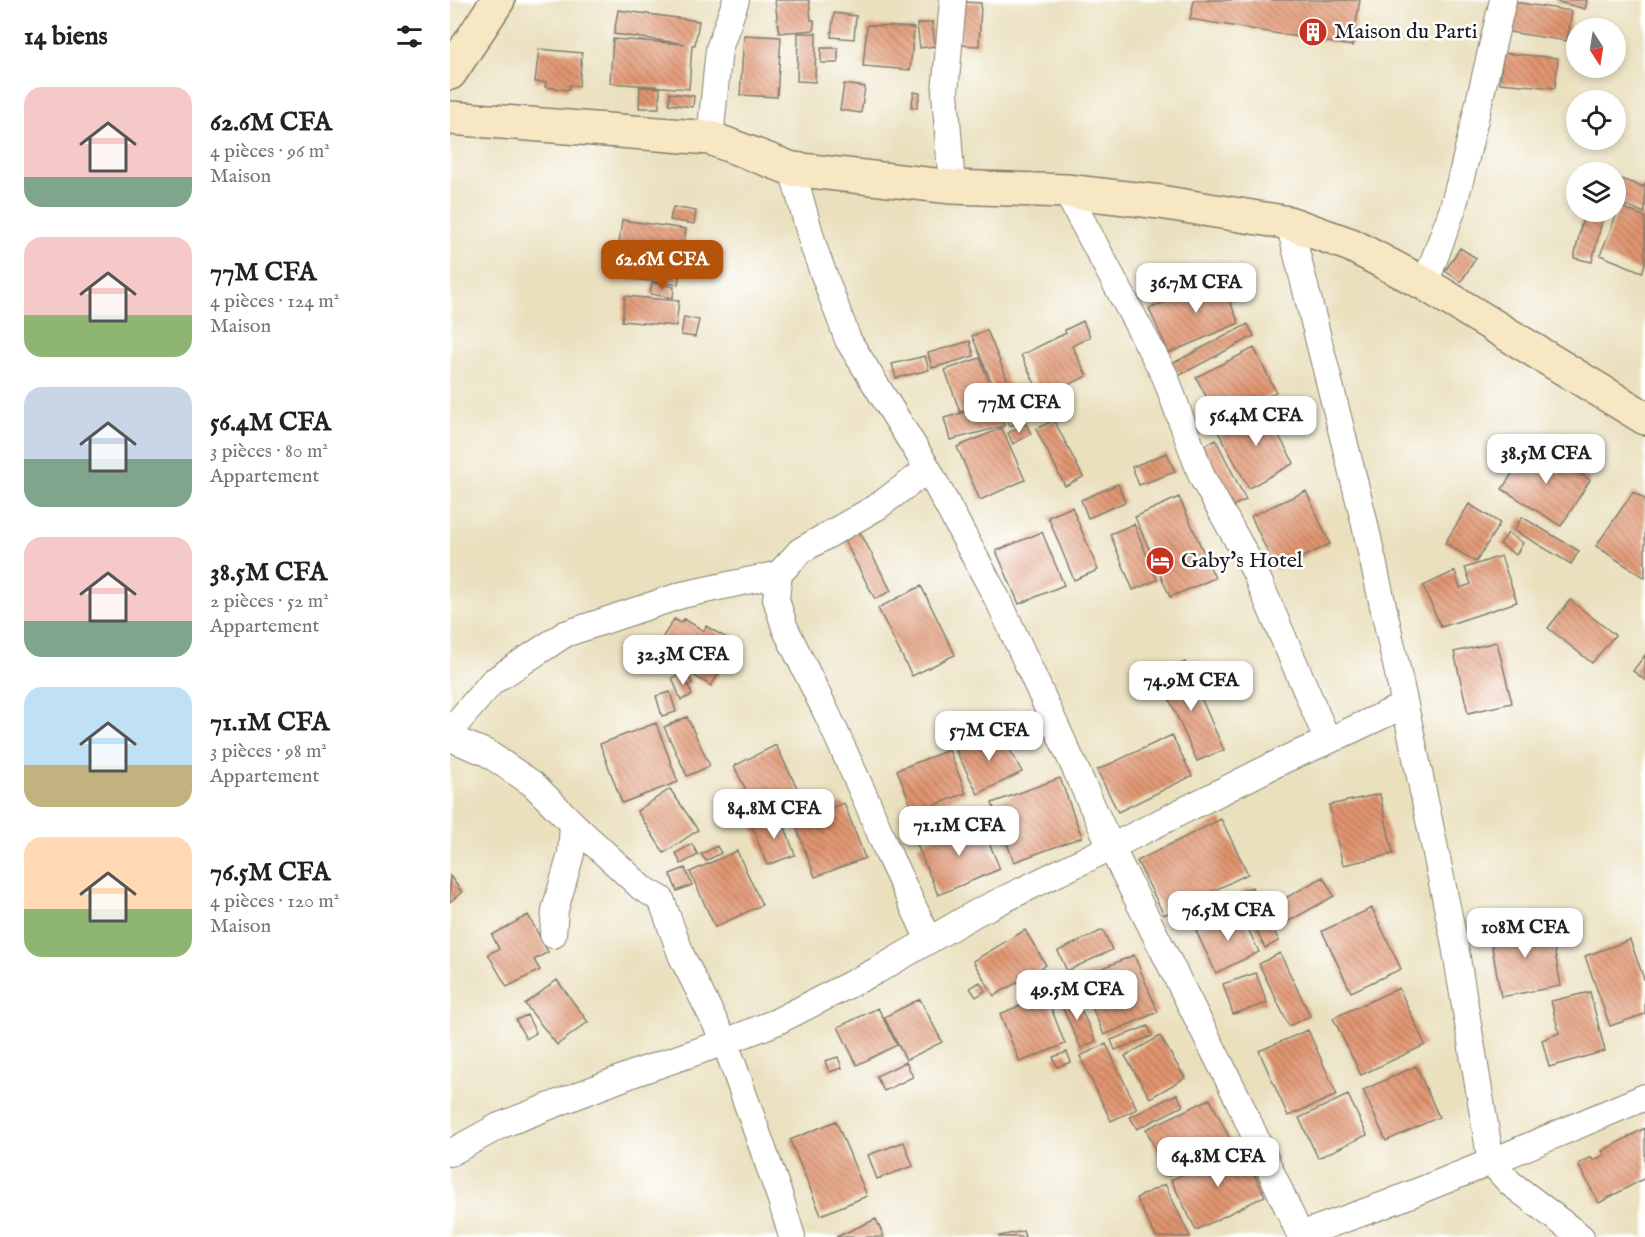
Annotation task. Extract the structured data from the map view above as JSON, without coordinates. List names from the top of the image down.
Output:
{
  "places": {
    "building": ["Maison du Parti"],
    "hotel": ["Gaby's Hotel"]
  },
  "north": "bottom",
  "page": {
    "heading": "14 biens",
    "list": [
      {
        "name": "62.6M CFA",
        "note": "4 pièces · 96 m² · Maison"
      },
      {
        "name": "77M CFA",
        "note": "4 pièces · 124 m² · Maison"
      },
      {
        "name": "56.4M CFA",
        "note": "3 pièces · 80 m² · Appartement"
      },
      {
        "name": "38.5M CFA",
        "note": "2 pièces · 52 m² · Appartement"
      },
      {
        "name": "71.1M CFA",
        "note": "3 pièces · 98 m² · Appartement"
      },
      {
        "name": "76.5M CFA",
        "note": "4 pièces · 120 m² · Maison"
      }
    ],
    "price": [
      "62.6M CFA",
      "36.7M CFA",
      "77M CFA",
      "56.4M CFA",
      "38.5M CFA",
      "32.3M CFA",
      "74.9M CFA",
      "57M CFA",
      "84.8M CFA",
      "71.1M CFA",
      "76.5M CFA",
      "108M CFA",
      "49.5M CFA",
      "64.8M CFA"
    ]
  }
}
